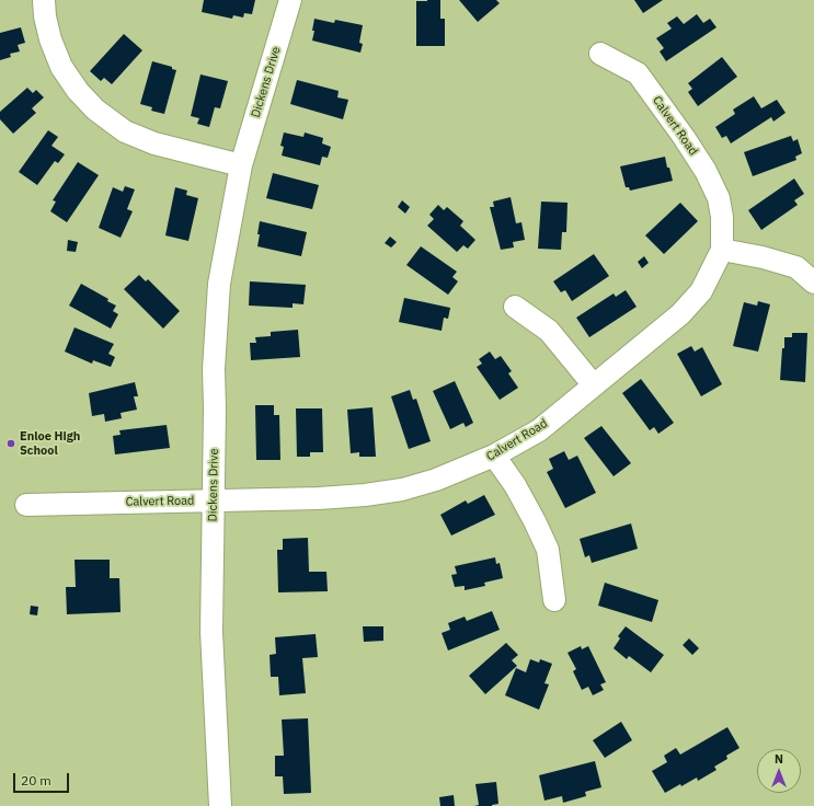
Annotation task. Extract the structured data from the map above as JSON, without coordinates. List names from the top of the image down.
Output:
{
  "streets": {
    "street": ["Dickens Drive", "Calvert Road"]
  },
  "crossings": [
    ["Dickens Drive", "Calvert Road"]
  ],
  "places": ["Enloe High School"],
  "scale_bar": "20 m",
  "north": "top"
}
